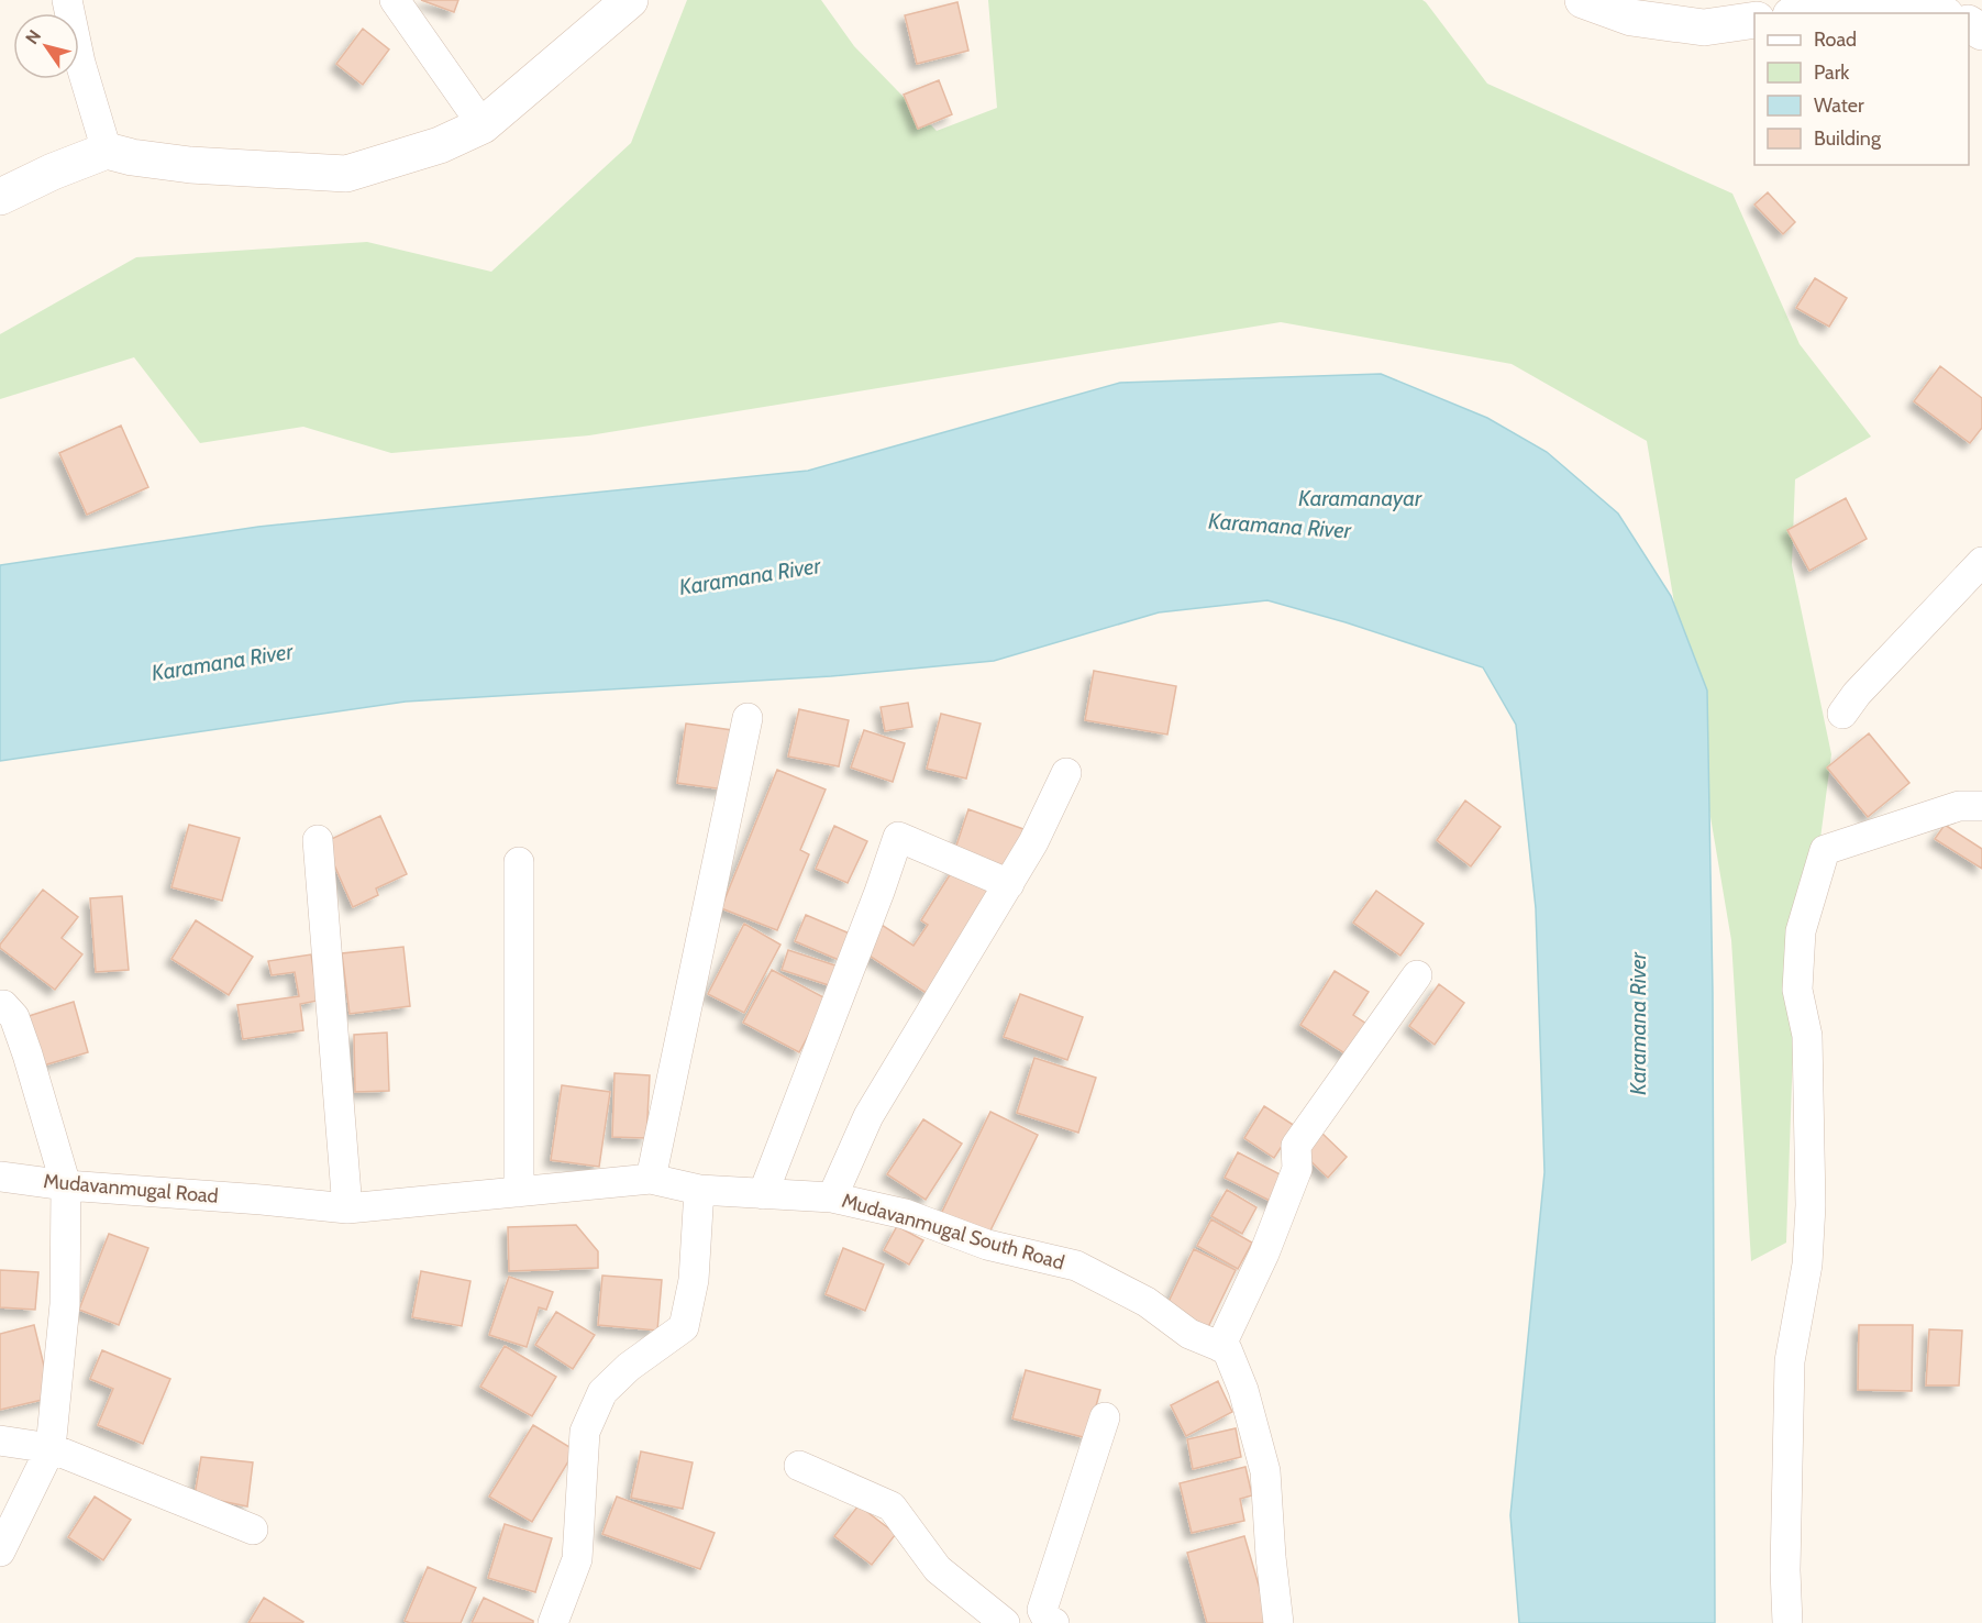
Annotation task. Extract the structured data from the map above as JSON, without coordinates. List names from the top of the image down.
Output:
{
  "streets": {
    "street": ["Mudavanmugal Road", "Mudavanmugal South Road"]
  },
  "crossings": [
    ["Mudavanmugal Road", "Mudavanmugal South Road"]
  ],
  "water": ["Karamanayar", "Karamana River"],
  "legend": [
    "Road",
    "Park",
    "Water",
    "Building"
  ],
  "north": "top left"
}
